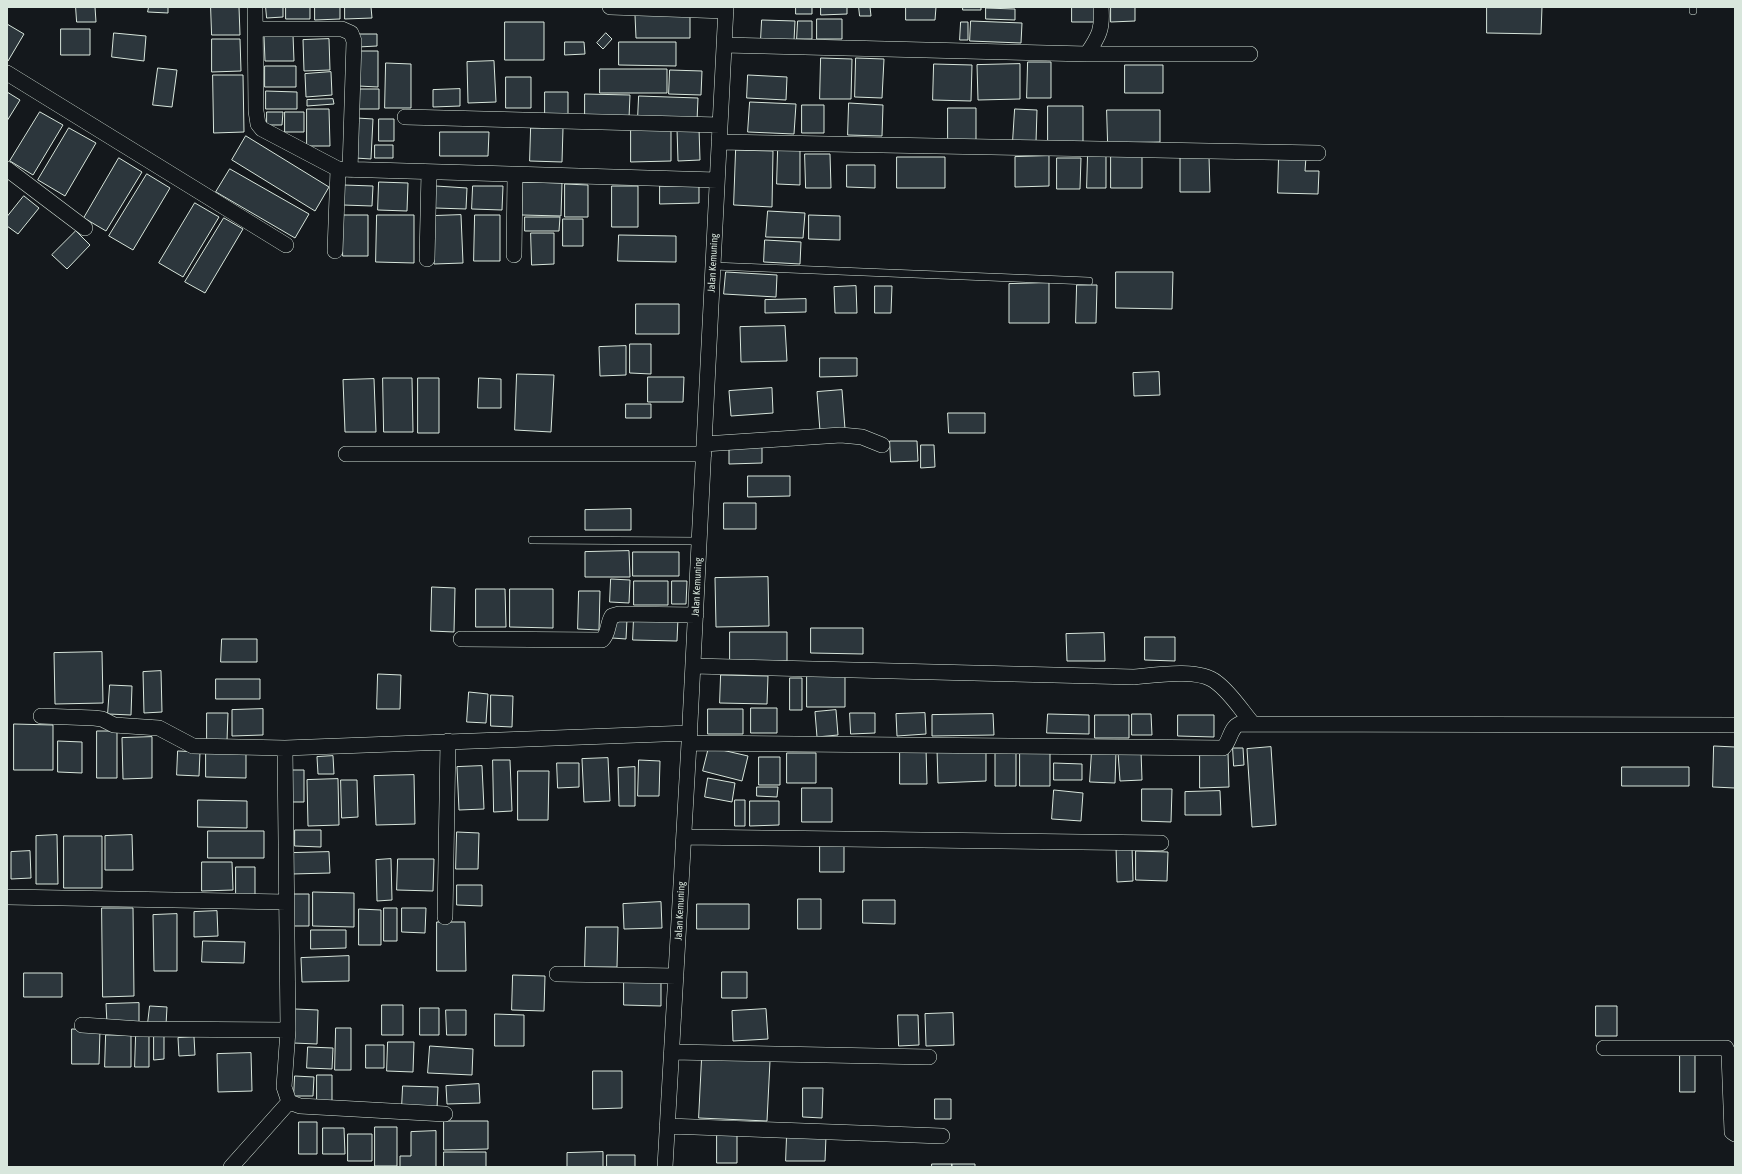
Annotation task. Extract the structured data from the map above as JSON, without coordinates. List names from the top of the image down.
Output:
{
  "streets": {
    "street": ["Jalan Kemuning"]
  }
}
